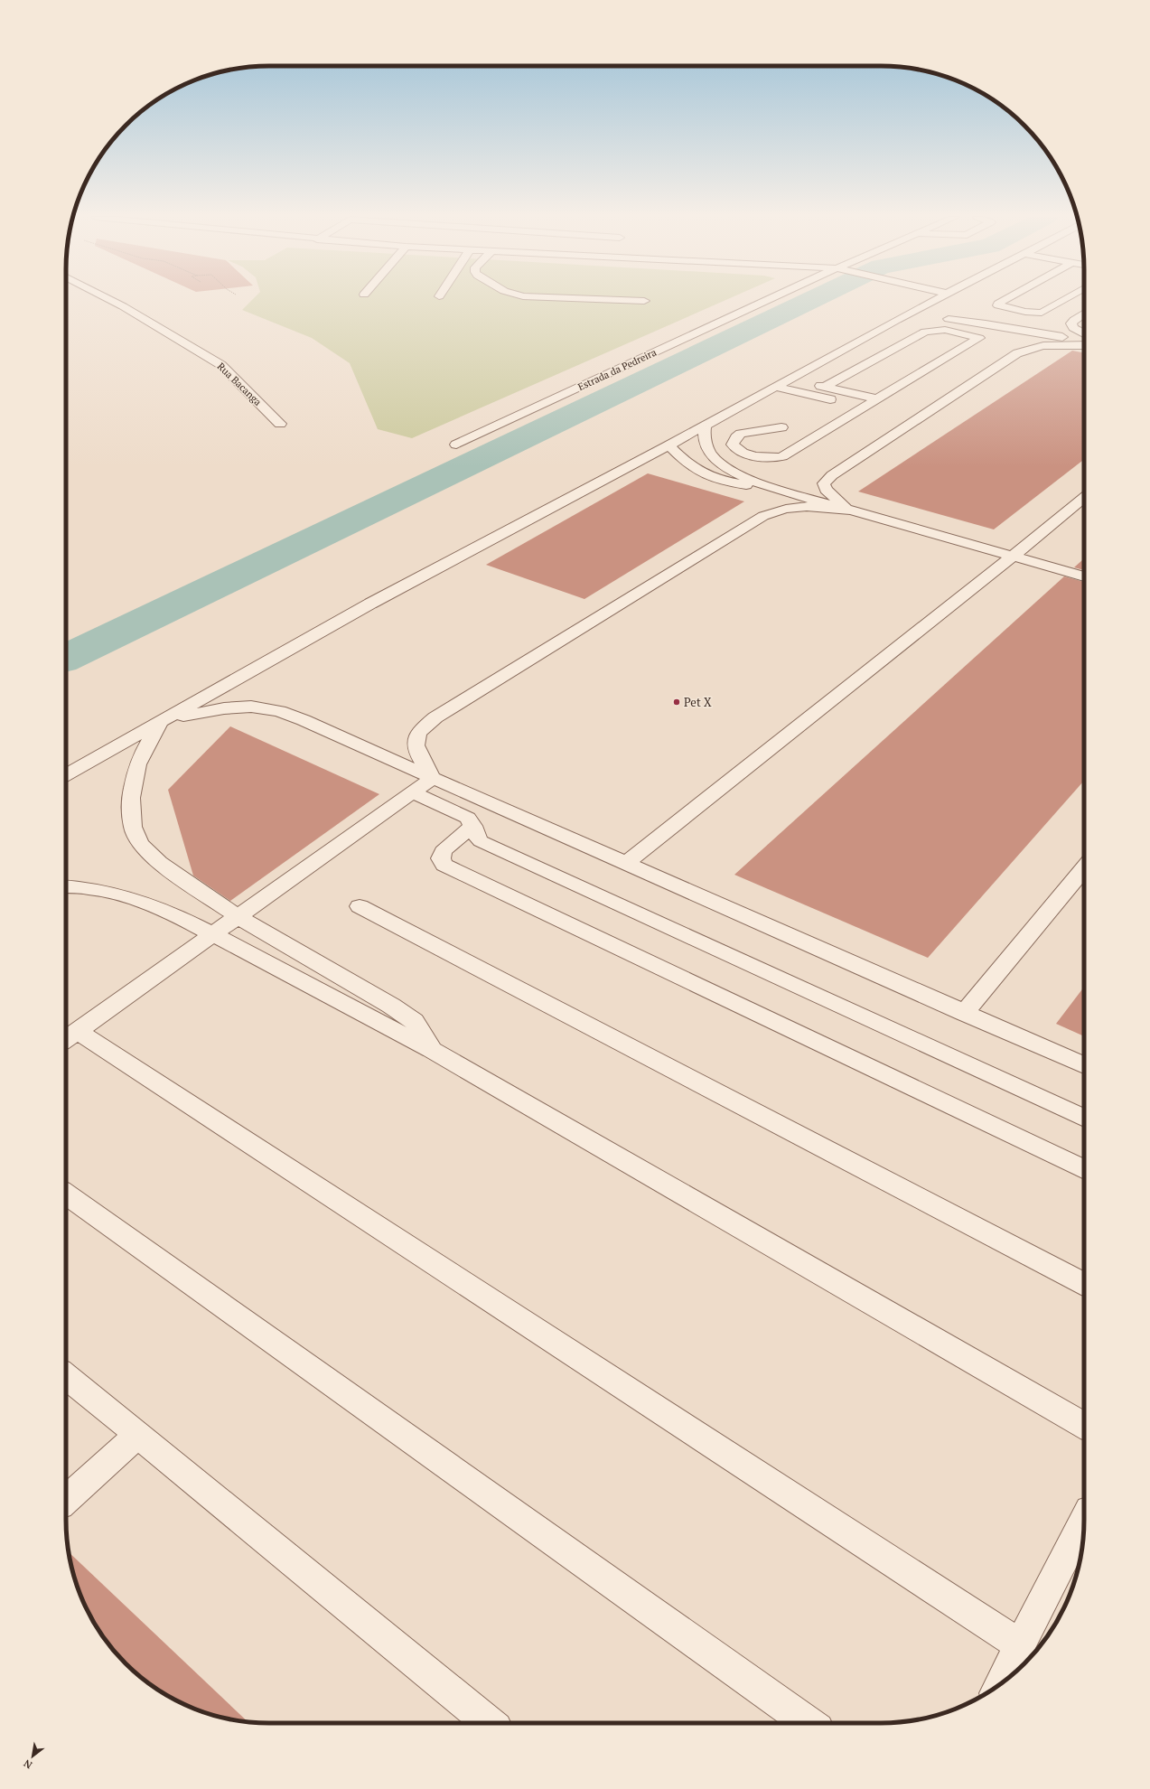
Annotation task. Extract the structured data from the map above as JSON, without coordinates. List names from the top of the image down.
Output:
{
  "streets": {
    "street": ["Estrada da Pedreira", "Rua Bacanga"]
  },
  "places": ["Pet X"],
  "north": "bottom left"
}
